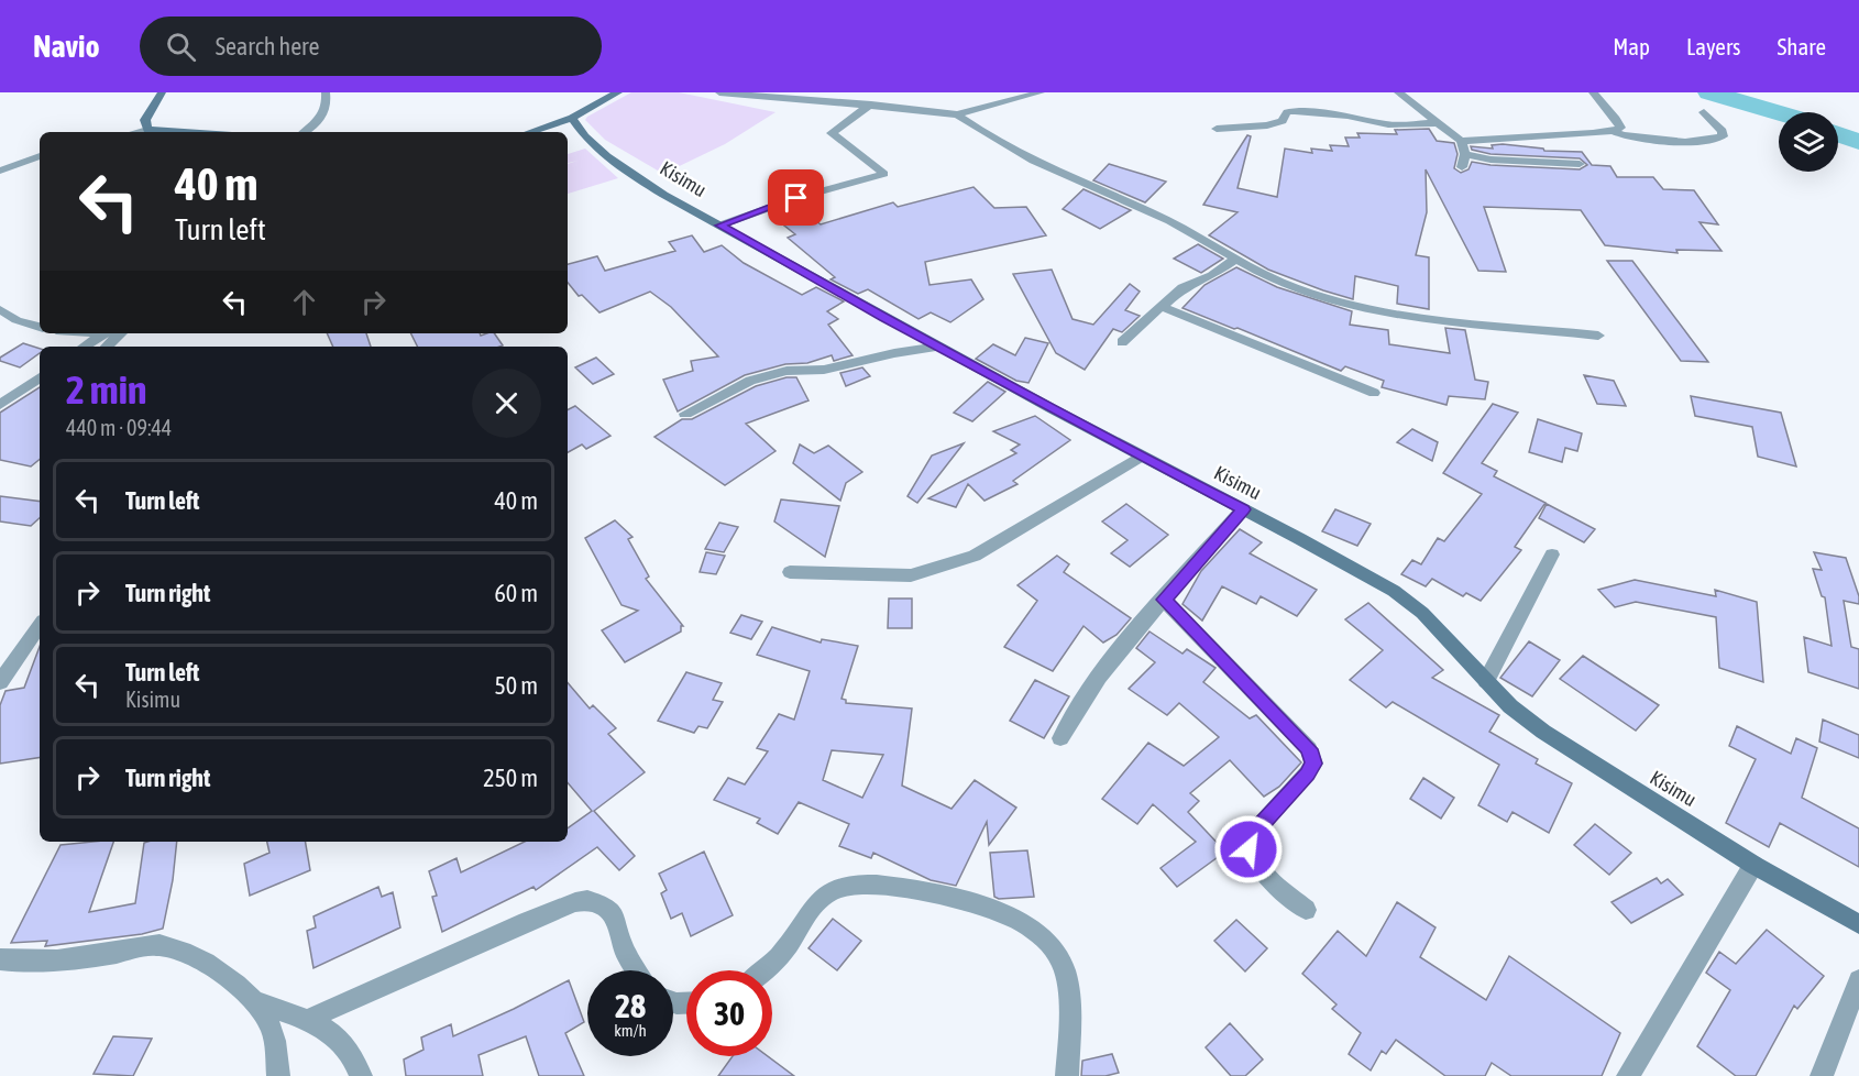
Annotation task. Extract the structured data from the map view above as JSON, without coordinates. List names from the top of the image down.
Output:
{
  "streets": {
    "street": ["Kisimu"]
  },
  "page": {
    "header": "Navio",
    "search": "Search here",
    "nav": ["Map", "Layers", "Share"],
    "turn": ["40 m", "Turn left"],
    "heading": ["2 min", "440 m · 09:44"],
    "list": [
      {
        "name": "Turn left",
        "value": "40 m"
      },
      {
        "name": "Turn right",
        "value": "60 m"
      },
      {
        "name": "Turn left",
        "note": "Kisimu",
        "value": "50 m"
      },
      {
        "name": "Turn right",
        "value": "250 m"
      }
    ],
    "speed": "28 km/h",
    "limit": "30"
  }
}
